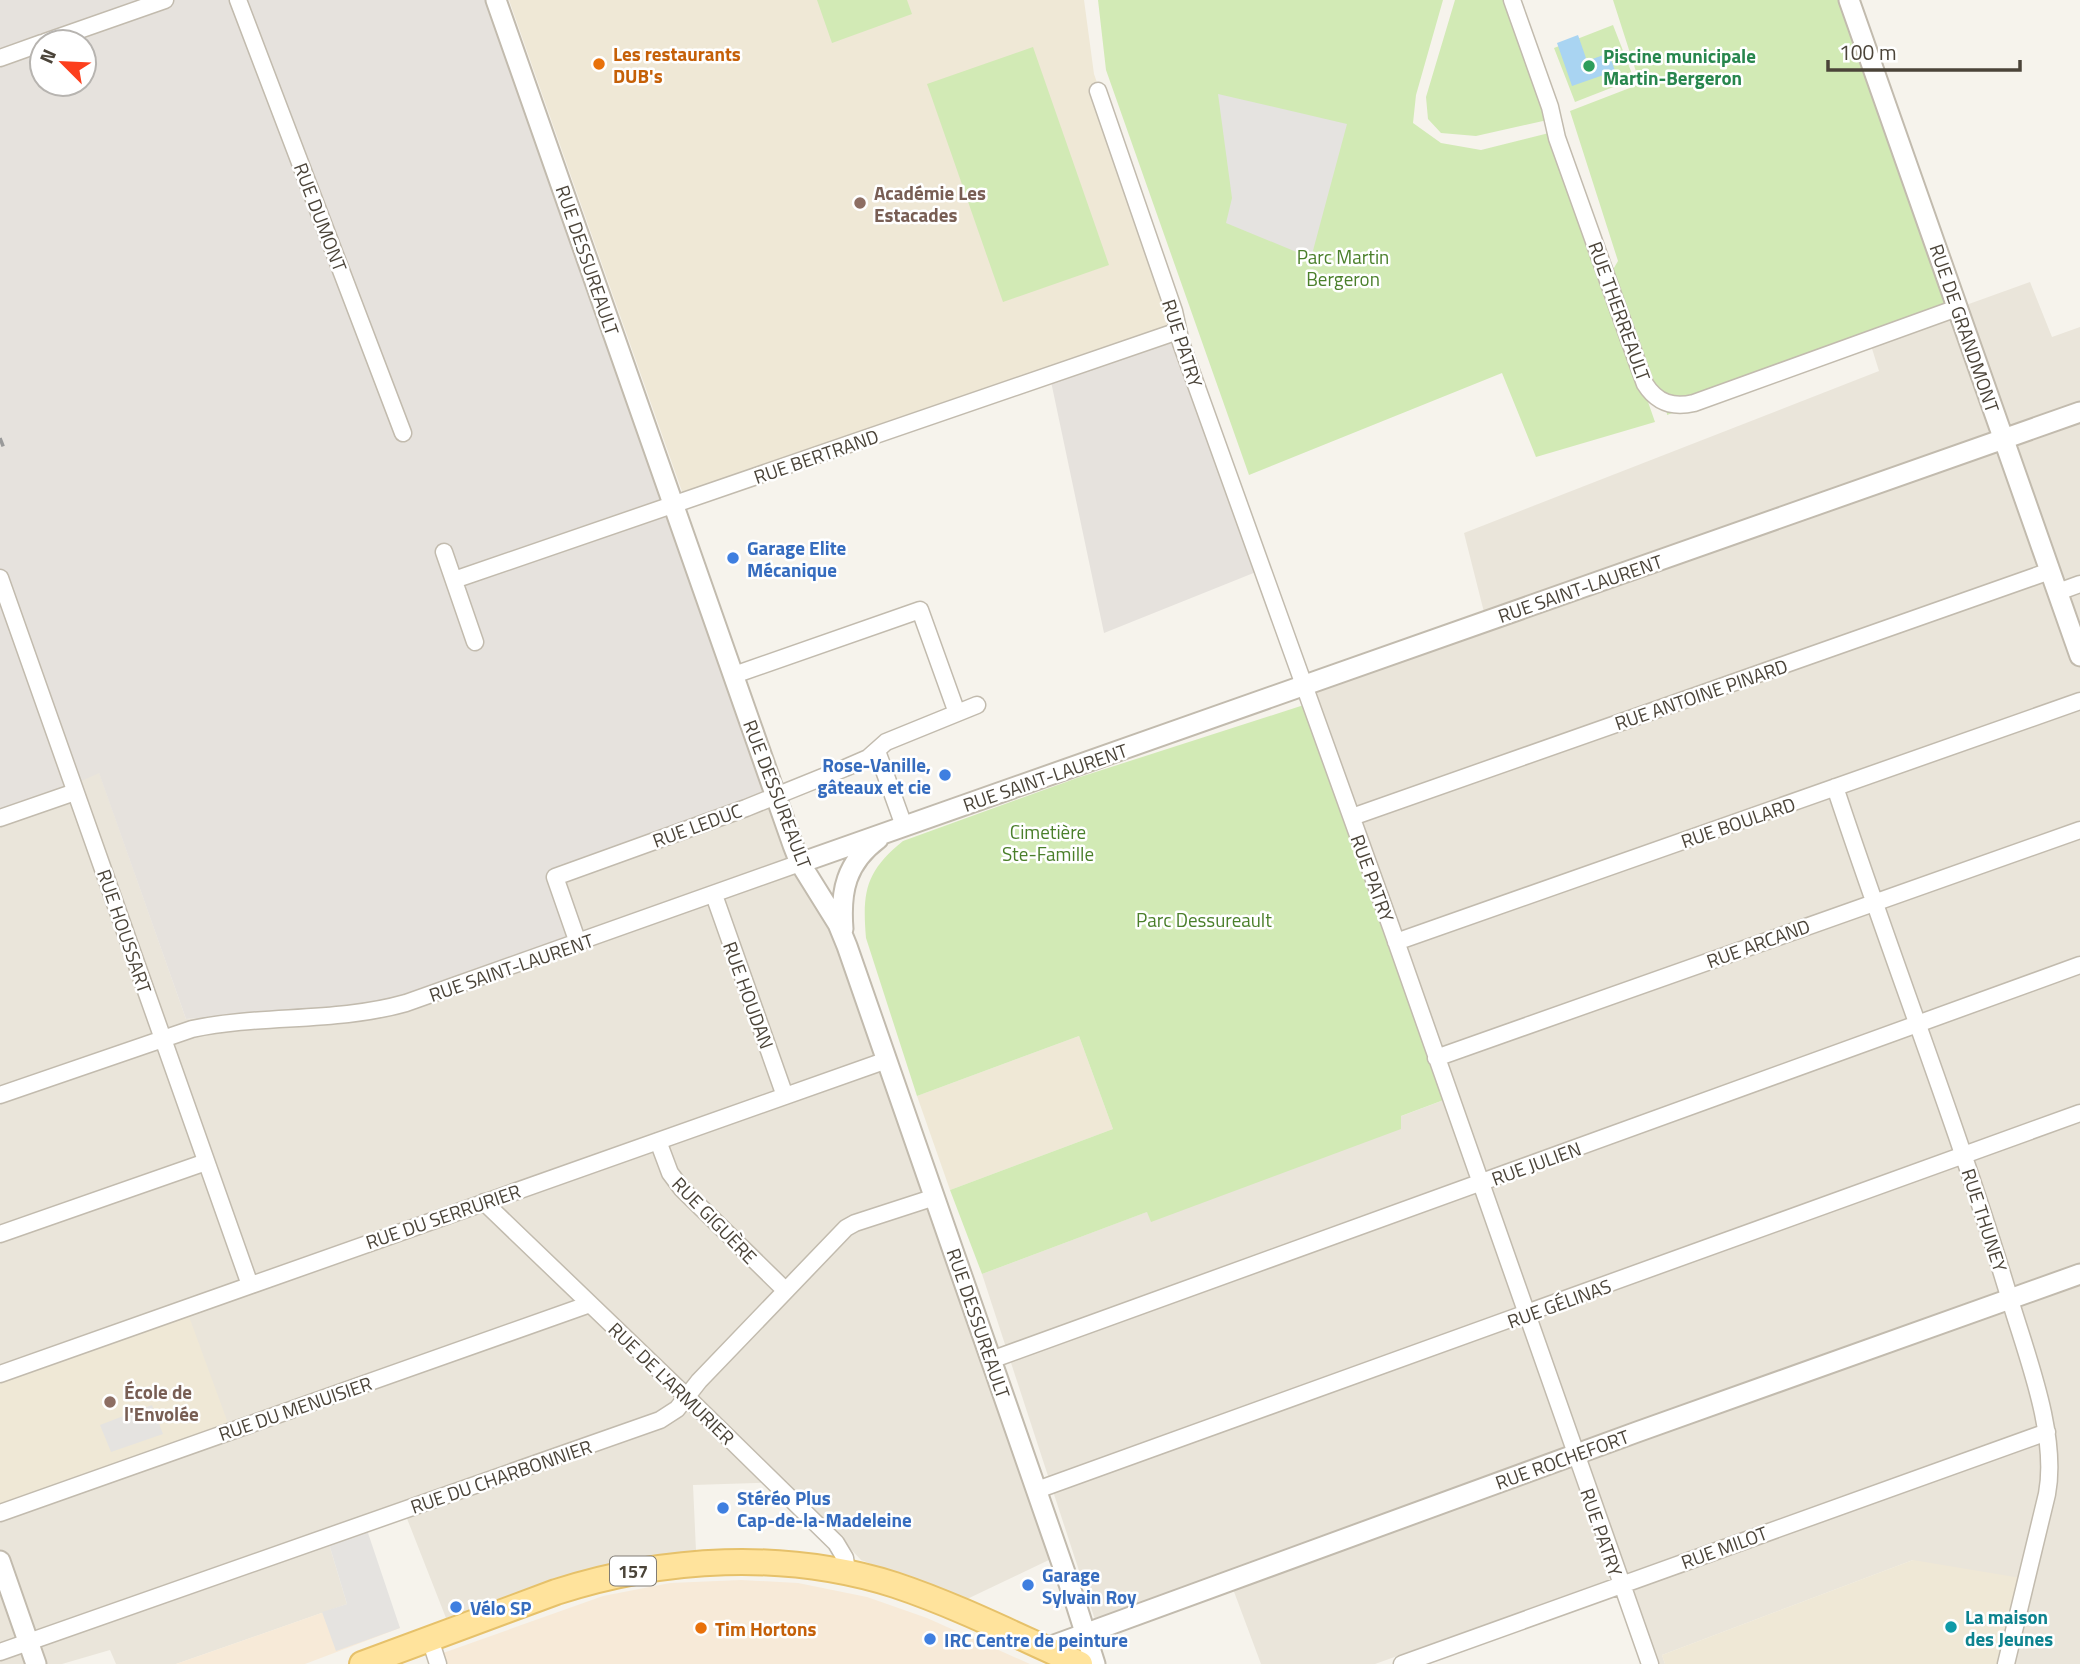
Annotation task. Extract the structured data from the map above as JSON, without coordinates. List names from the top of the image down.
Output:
{
  "streets": {
    "main road": ["157"],
    "street": [
      "RUE DUMONT",
      "RUE DESSUREAULT",
      "RUE THERREAULT",
      "RUE DE GRANDMONT",
      "RUE PATRY",
      "RUE BERTRAND",
      "RUE SAINT-LAURENT",
      "RUE ANTOINE PINARD",
      "RUE BOULARD",
      "RUE LEDUC",
      "RUE HOUSSART",
      "RUE ARCAND",
      "RUE HOUDAN",
      "RUE JULIEN",
      "RUE DU SERRURIER",
      "RUE GIGUÈRE",
      "RUE THUNEY",
      "RUE GÉLINAS",
      "RUE DE L'ARMURIER",
      "RUE DU MENUISIER",
      "RUE ROCHEFORT",
      "RUE DU CHARBONNIER",
      "RUE MILOT"
    ]
  },
  "crossings": [
    ["RUE DESSUREAULT", "RUE BERTRAND"],
    ["RUE DESSUREAULT", "RUE SAINT-LAURENT"],
    ["RUE DESSUREAULT", "RUE LEDUC"],
    ["RUE DESSUREAULT", "RUE JULIEN"],
    ["RUE DESSUREAULT", "RUE DU SERRURIER"],
    ["RUE DESSUREAULT", "RUE GÉLINAS"],
    ["RUE DESSUREAULT", "RUE ROCHEFORT"],
    ["RUE DESSUREAULT", "RUE DU CHARBONNIER"],
    ["RUE THERREAULT", "RUE DE GRANDMONT"],
    ["RUE DE GRANDMONT", "RUE SAINT-LAURENT"],
    ["RUE DE GRANDMONT", "RUE ANTOINE PINARD"],
    ["RUE PATRY", "RUE BERTRAND"],
    ["RUE PATRY", "RUE SAINT-LAURENT"],
    ["RUE PATRY", "RUE ANTOINE PINARD"],
    ["RUE PATRY", "RUE BOULARD"],
    ["RUE PATRY", "RUE ARCAND"],
    ["RUE PATRY", "RUE JULIEN"],
    ["RUE PATRY", "RUE GÉLINAS"],
    ["RUE PATRY", "RUE ROCHEFORT"],
    ["RUE PATRY", "RUE MILOT"],
    ["RUE SAINT-LAURENT", "RUE LEDUC"],
    ["RUE SAINT-LAURENT", "RUE HOUSSART"],
    ["RUE SAINT-LAURENT", "RUE HOUDAN"],
    ["RUE BOULARD", "RUE THUNEY"],
    ["RUE HOUSSART", "RUE DU SERRURIER"],
    ["RUE ARCAND", "RUE THUNEY"],
    ["RUE HOUDAN", "RUE DU SERRURIER"],
    ["RUE JULIEN", "RUE THUNEY"],
    ["RUE DU SERRURIER", "RUE GIGUÈRE"],
    ["RUE DU SERRURIER", "RUE DE L'ARMURIER"],
    ["RUE GIGUÈRE", "RUE DU CHARBONNIER"],
    ["RUE THUNEY", "RUE GÉLINAS"],
    ["RUE THUNEY", "RUE ROCHEFORT"],
    ["RUE THUNEY", "RUE MILOT"],
    ["RUE DE L'ARMURIER", "RUE DU MENUISIER"],
    ["RUE DE L'ARMURIER", "RUE DU CHARBONNIER"],
    ["RUE DE L'ARMURIER", "157"],
    ["RUE ROCHEFORT", "157"]
  ],
  "parks": ["Parc Martin Bergeron", "Cimetière Ste-Famille", "Parc Dessureault"],
  "places": [
    "Les restaurants DUB's",
    "Piscine municipale Martin-Bergeron",
    "Académie Les Estacades",
    "Garage Elite Mécanique",
    "Rose-Vanille, gâteaux et cie",
    "École de l'Envolée",
    "Stéréo Plus Cap-de-la-Madeleine",
    "Garage Sylvain Roy",
    "Vélo SP",
    "La maison des Jeunes",
    "Tim Hortons",
    "IRC Centre de peinture"
  ],
  "scale_bar": "100 m",
  "north": "top left"
}
